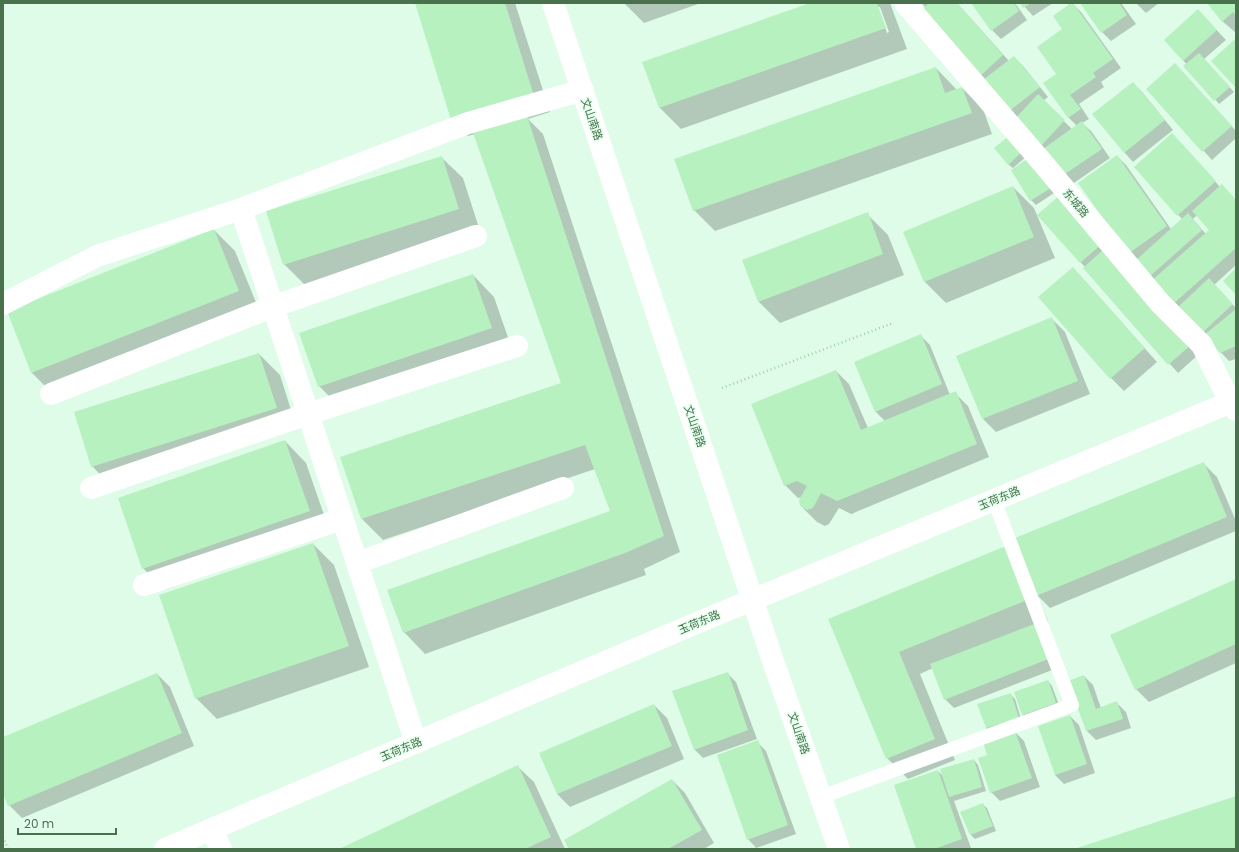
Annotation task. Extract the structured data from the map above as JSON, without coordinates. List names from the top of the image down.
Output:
{
  "streets": {
    "street": ["文山南路", "东城路", "玉荷东路"]
  },
  "crossings": [
    ["文山南路", "玉荷东路"],
    ["东城路", "玉荷东路"]
  ],
  "scale_bar": "20 m"
}
